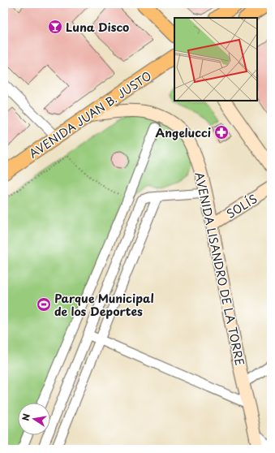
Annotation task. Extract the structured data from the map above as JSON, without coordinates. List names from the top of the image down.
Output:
{
  "streets": {
    "main road": ["AVENIDA JUAN B. JUSTO"],
    "street": ["SOLÍS", "AVENIDA LISANDRO DE LA TORRE"]
  },
  "crossings": [
    ["AVENIDA JUAN B. JUSTO", "AVENIDA LISANDRO DE LA TORRE"],
    ["SOLÍS", "AVENIDA LISANDRO DE LA TORRE"]
  ],
  "places": {
    "bar": ["Luna Disco"],
    "pharmacy": ["Angelucci"],
    "sports": ["Parque Municipal de los Deportes"]
  },
  "north": "left"
}
